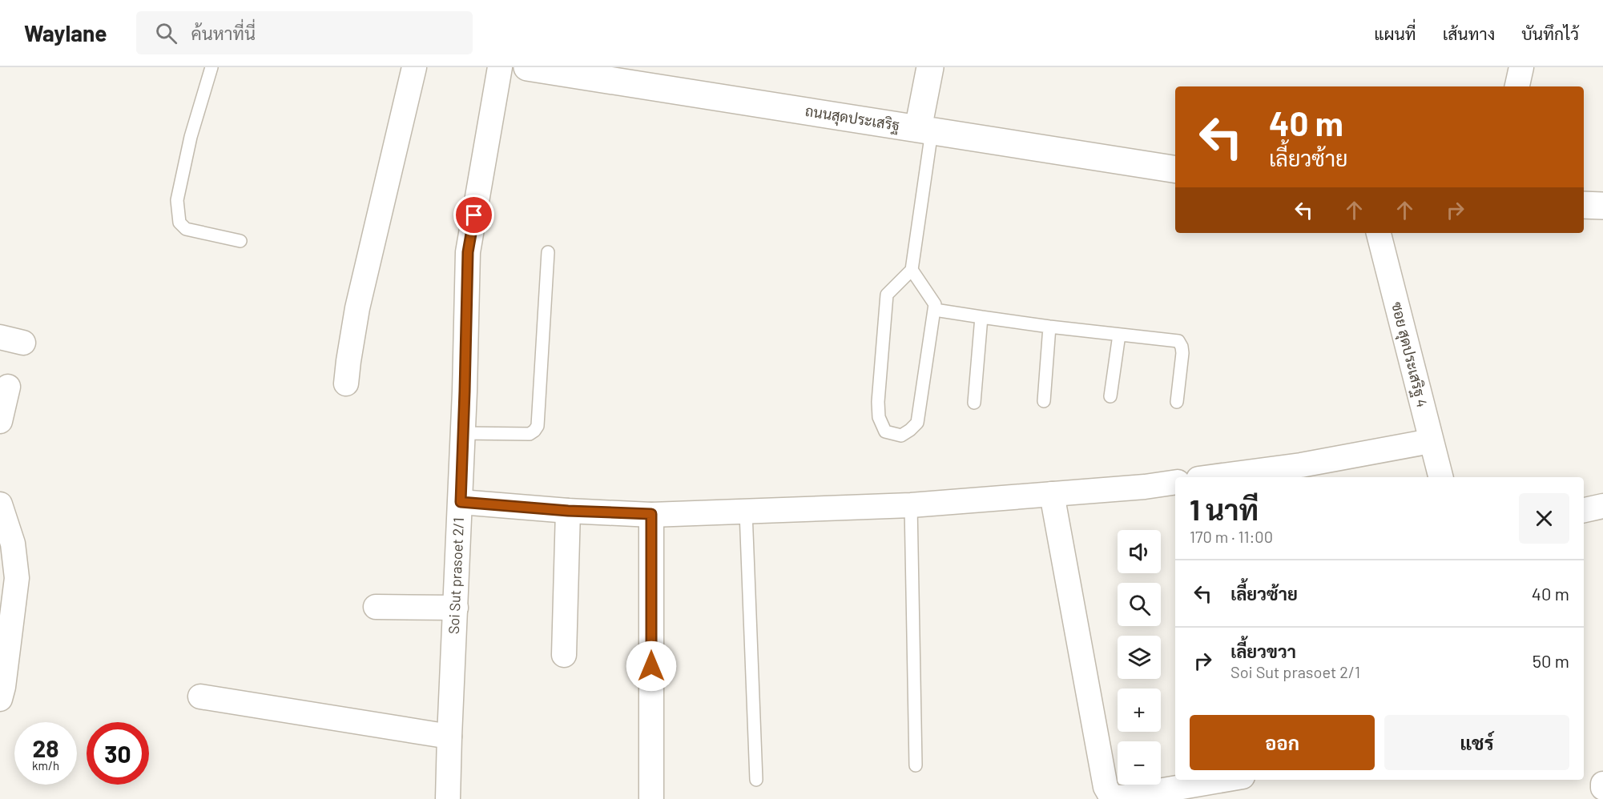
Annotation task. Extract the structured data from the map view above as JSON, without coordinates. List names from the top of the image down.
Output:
{
  "streets": {
    "street": ["ถนนสุดประเสริฐ", "ซอย สุดประเสริฐ 4", "Soi Sut prasoet 2/1"]
  },
  "page": {
    "header": "Waylane",
    "search": "ค้นหาที่นี่",
    "nav": ["แผนที่", "เส้นทาง", "บันทึกไว้"],
    "turn": ["40 m", "เลี้ยวซ้าย"],
    "heading": ["1 นาที", "170 m · 11:00"],
    "map_buttons": ["+", "−"],
    "list": [
      {
        "name": "เลี้ยวซ้าย",
        "value": "40 m"
      },
      {
        "name": "เลี้ยวขวา",
        "note": "Soi Sut prasoet 2/1",
        "value": "50 m"
      }
    ],
    "buttons": ["ออก", "แชร์"],
    "speed": "28 km/h",
    "limit": "30"
  }
}
